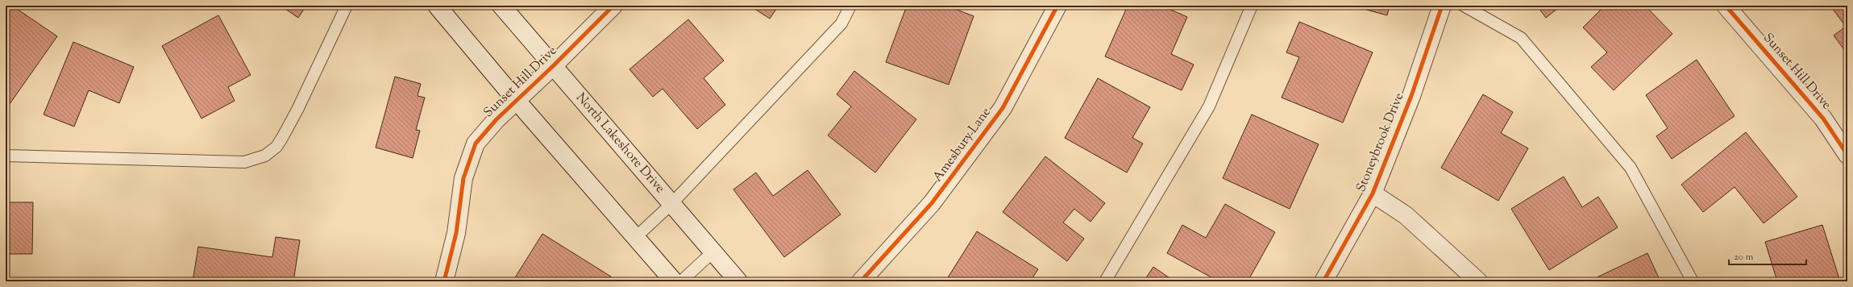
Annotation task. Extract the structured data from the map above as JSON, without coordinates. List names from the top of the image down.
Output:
{
  "streets": {
    "street": [
      "Sunset Hill Drive",
      "Stoneybrook Drive",
      "North Lakeshore Drive",
      "Amesbury Lane"
    ]
  },
  "crossings": [
    ["Sunset Hill Drive", "North Lakeshore Drive"]
  ],
  "scale_bar": "20 m"
}
